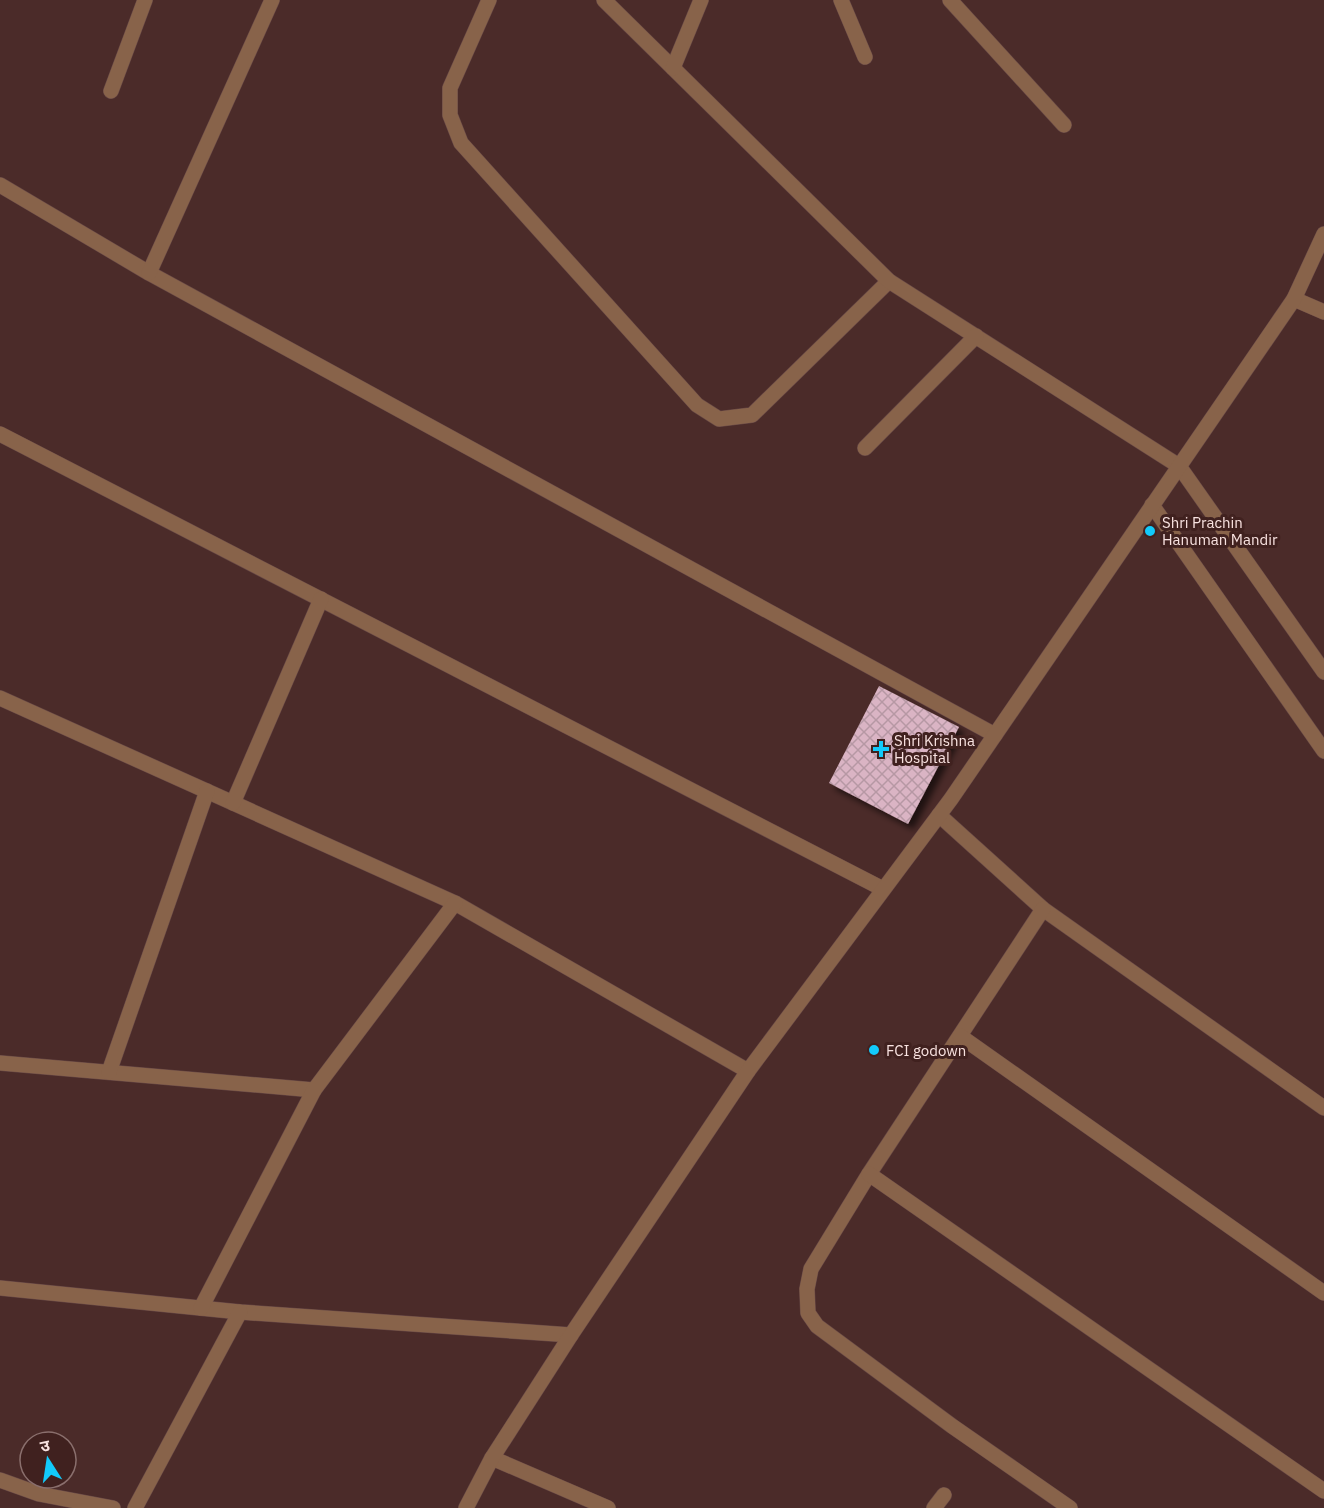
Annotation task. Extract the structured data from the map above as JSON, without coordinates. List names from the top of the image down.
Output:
{
  "places": {
    "other": ["Shri Prachin Hanuman Mandir", "FCI godown"],
    "health": ["Shri Krishna Hospital"]
  },
  "north": "top"
}
